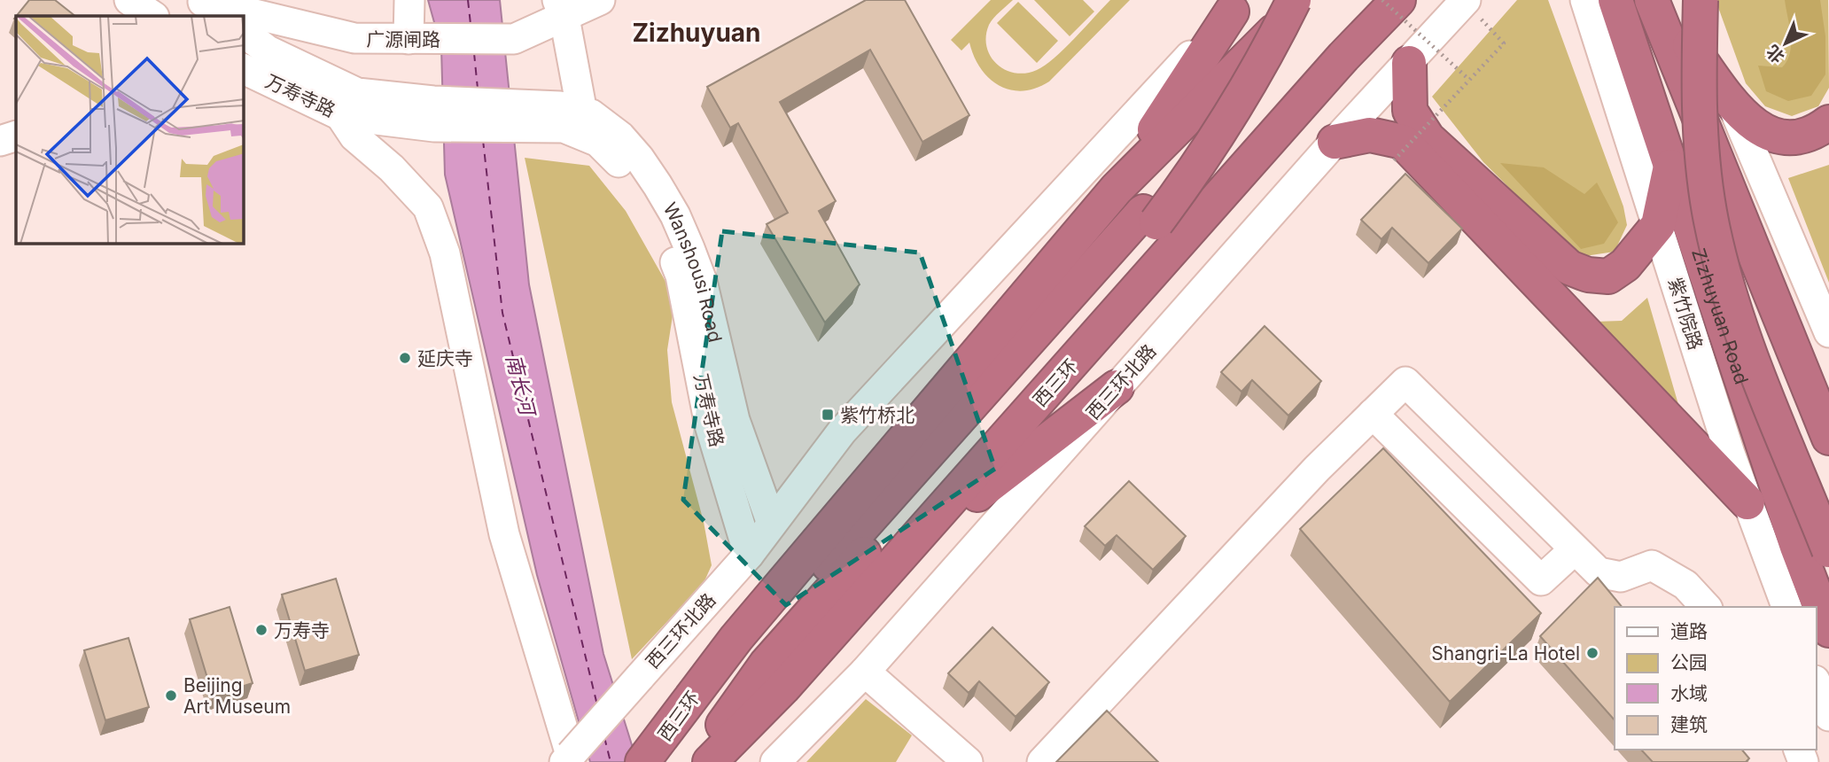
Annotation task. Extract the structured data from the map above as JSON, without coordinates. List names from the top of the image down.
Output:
{
  "streets": {
    "highway": ["Zizhuyuan Road", "西三环"],
    "street": [
      "广源闸路",
      "万寿寺路",
      "Wanshousi Road",
      "紫竹院路",
      "西三环北路"
    ]
  },
  "crossings": [
    ["万寿寺路", "Wanshousi Road"],
    ["万寿寺路", "西三环北路"],
    ["Wanshousi Road", "西三环北路"],
    ["紫竹院路", "Zizhuyuan Road"]
  ],
  "districts": ["Zizhuyuan"],
  "water": ["南长河"],
  "places": {
    "other": [
      "延庆寺",
      "万寿寺",
      "Shangri-La Hotel",
      "Beijing Art Museum"
    ],
    "transit": ["紫竹桥北"]
  },
  "legend": [
    "道路",
    "公园",
    "水域",
    "建筑"
  ],
  "north": "bottom left"
}
